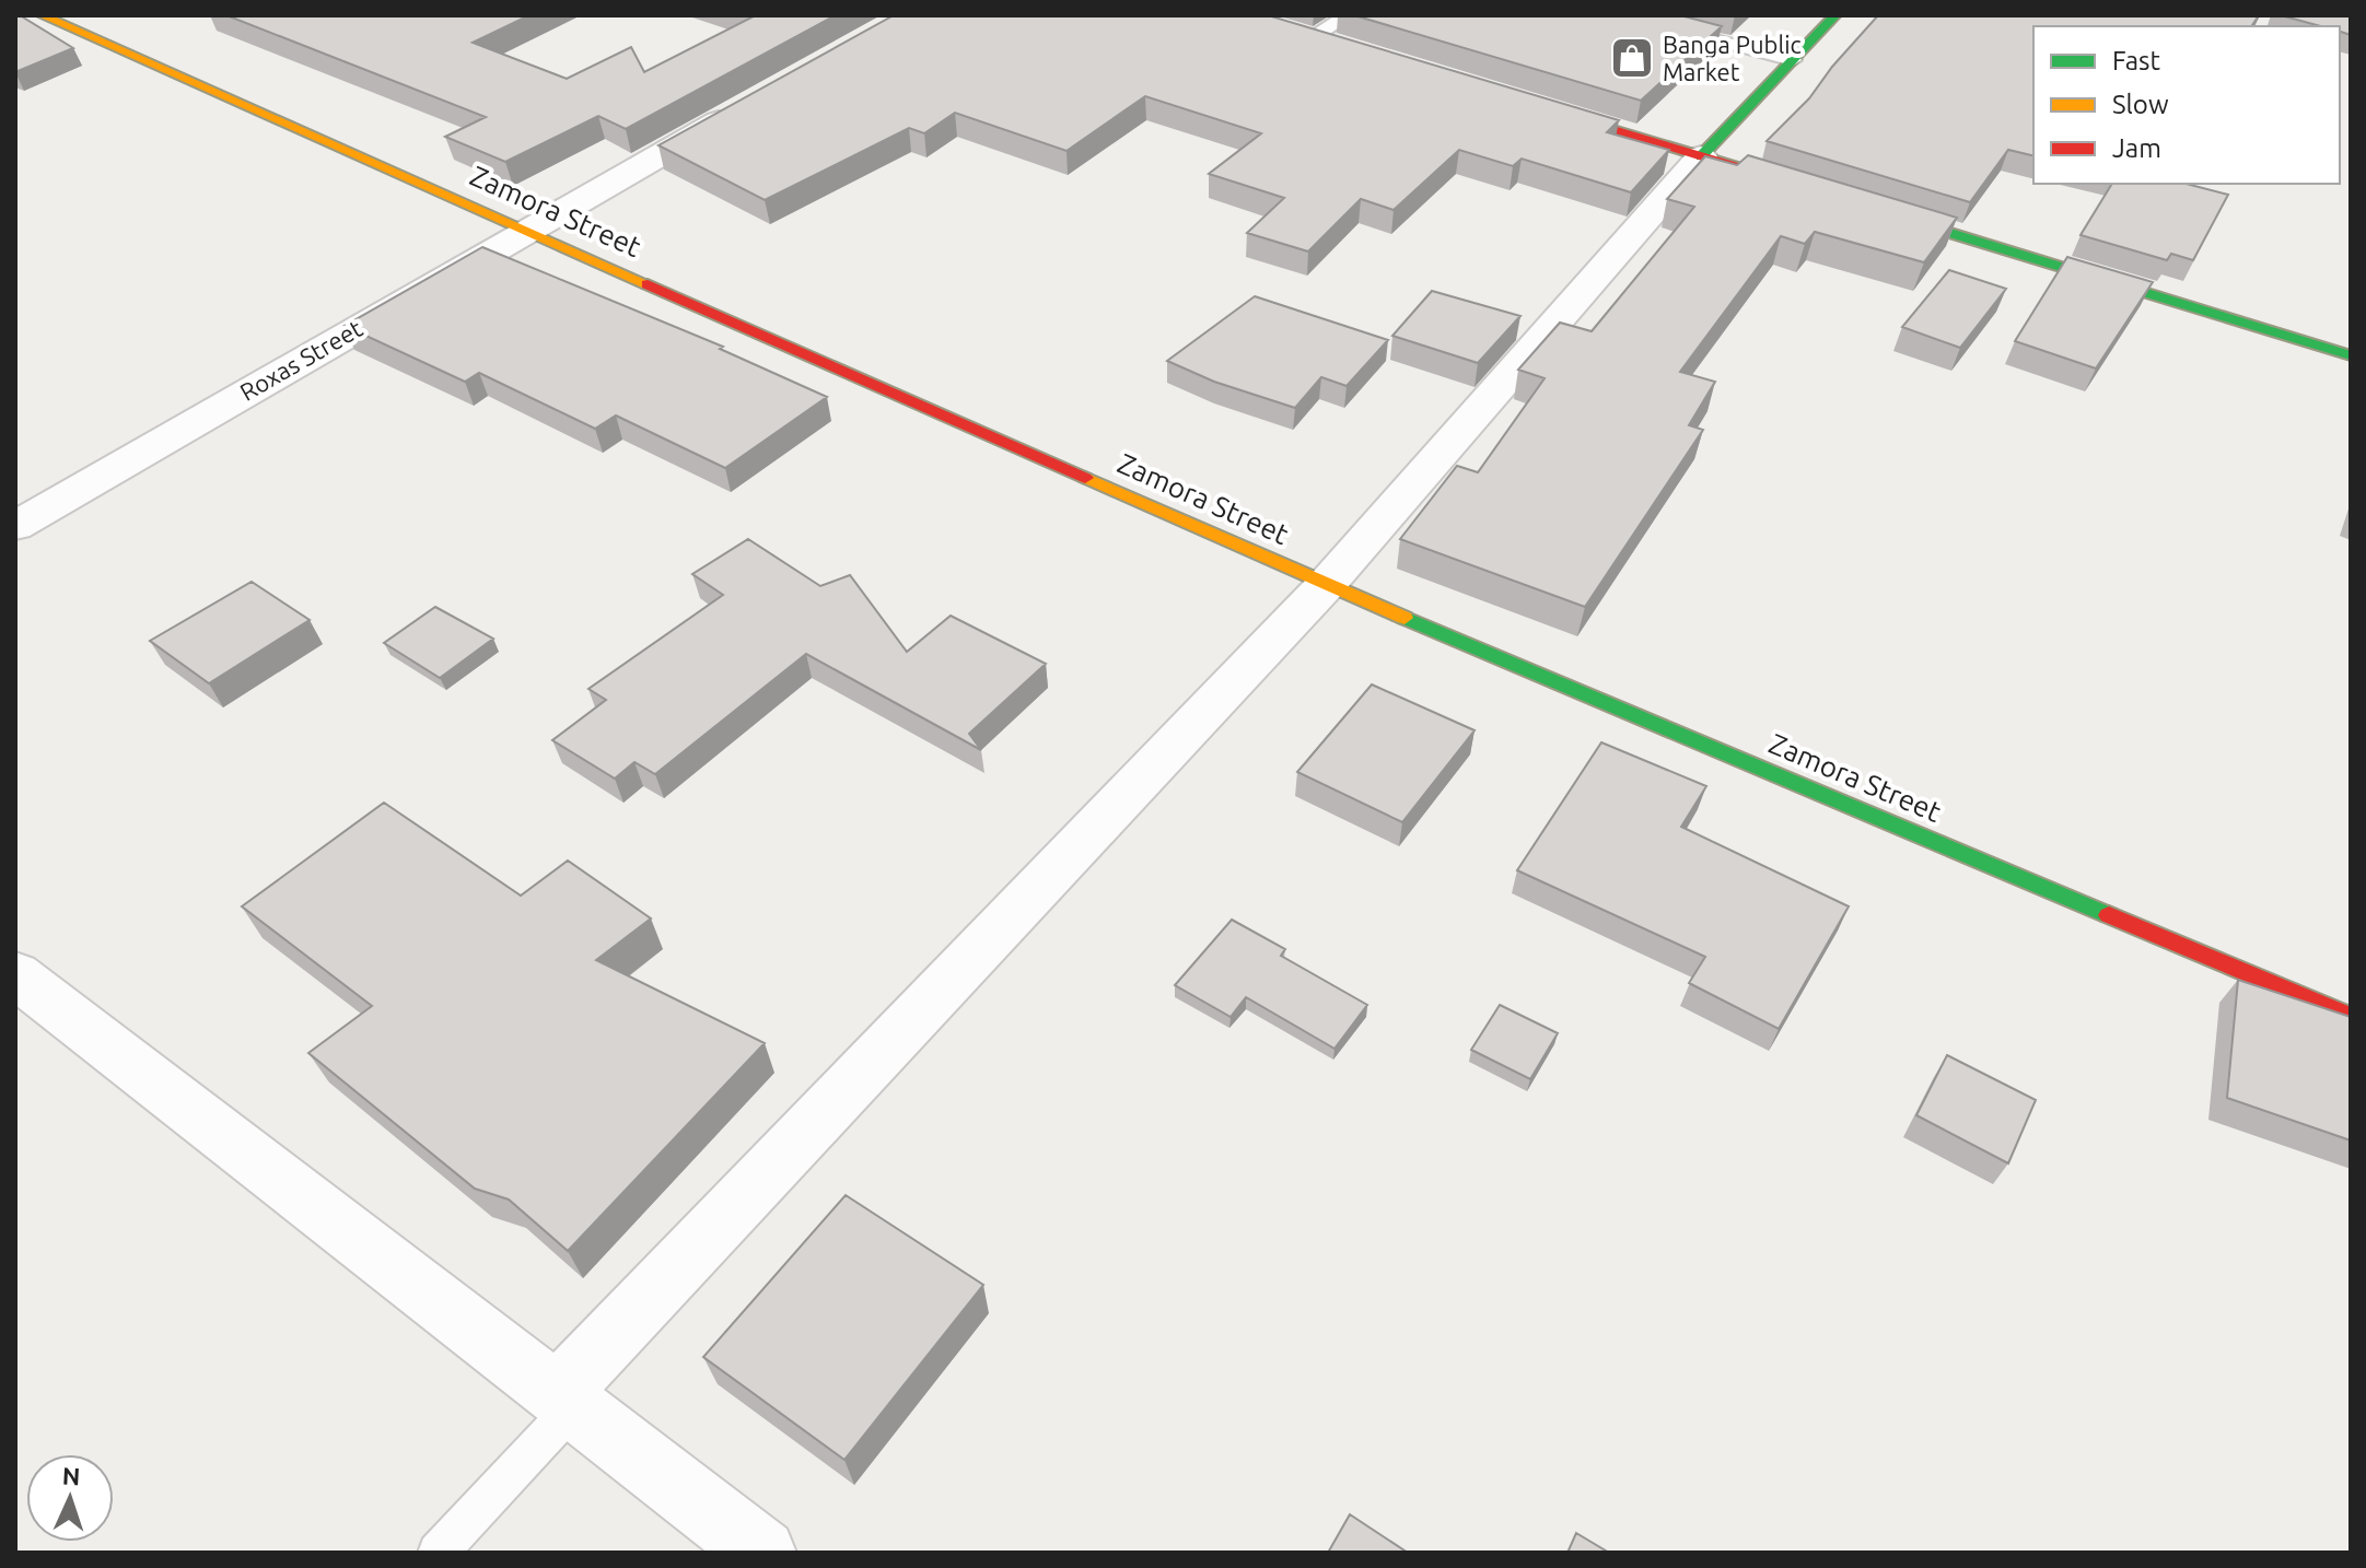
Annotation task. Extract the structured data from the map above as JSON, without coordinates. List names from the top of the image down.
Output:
{
  "streets": {
    "street": ["Zamora Street", "Roxas Street"]
  },
  "crossings": [
    ["Zamora Street", "Roxas Street"]
  ],
  "places": {
    "shop": ["Banga Public Market"]
  },
  "legend": ["Fast", "Slow", "Jam"],
  "north": "top"
}
